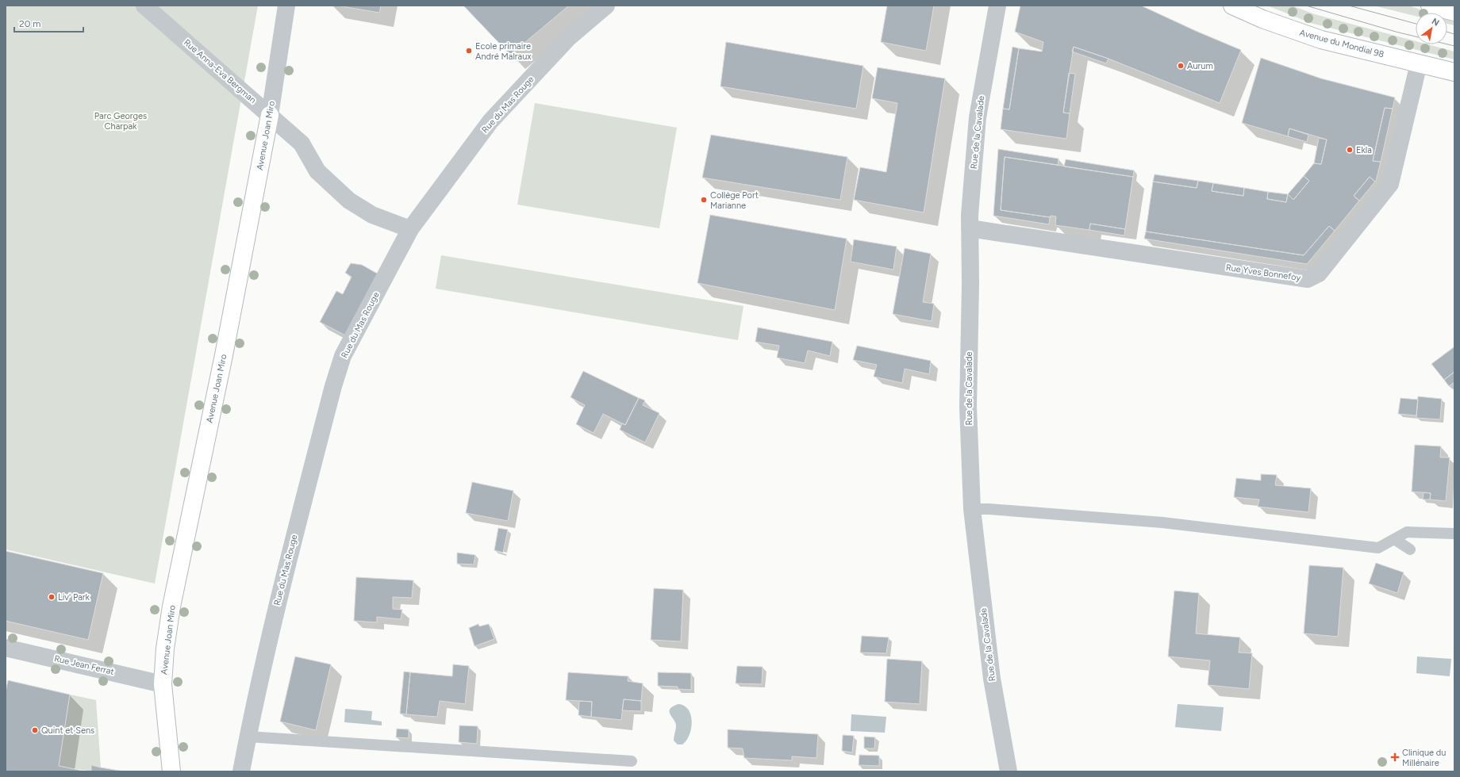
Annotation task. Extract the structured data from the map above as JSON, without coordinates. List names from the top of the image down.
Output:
{
  "streets": {
    "street": [
      "Avenue du Mondial 98",
      "Rue Anna-Eva Bergman",
      "Rue du Mas Rouge",
      "Rue de la Cavalade",
      "Avenue Joan Miro",
      "Rue Yves Bonnefoy",
      "Rue Jean Ferrat"
    ]
  },
  "crossings": [
    ["Avenue du Mondial 98", "Rue Yves Bonnefoy"],
    ["Rue Anna-Eva Bergman", "Rue du Mas Rouge"],
    ["Rue Anna-Eva Bergman", "Avenue Joan Miro"],
    ["Rue de la Cavalade", "Rue Yves Bonnefoy"],
    ["Avenue Joan Miro", "Rue Jean Ferrat"]
  ],
  "parks": ["Parc Georges Charpak"],
  "places": {
    "other": [
      "Ecole primaire André Malraux",
      "Aurum",
      "Ekla",
      "Collège Port Marianne",
      "Liv' Park",
      "Quint et Sens"
    ],
    "health": ["Clinique du Millénaire"]
  },
  "scale_bar": "20 m",
  "north": "top right"
}
